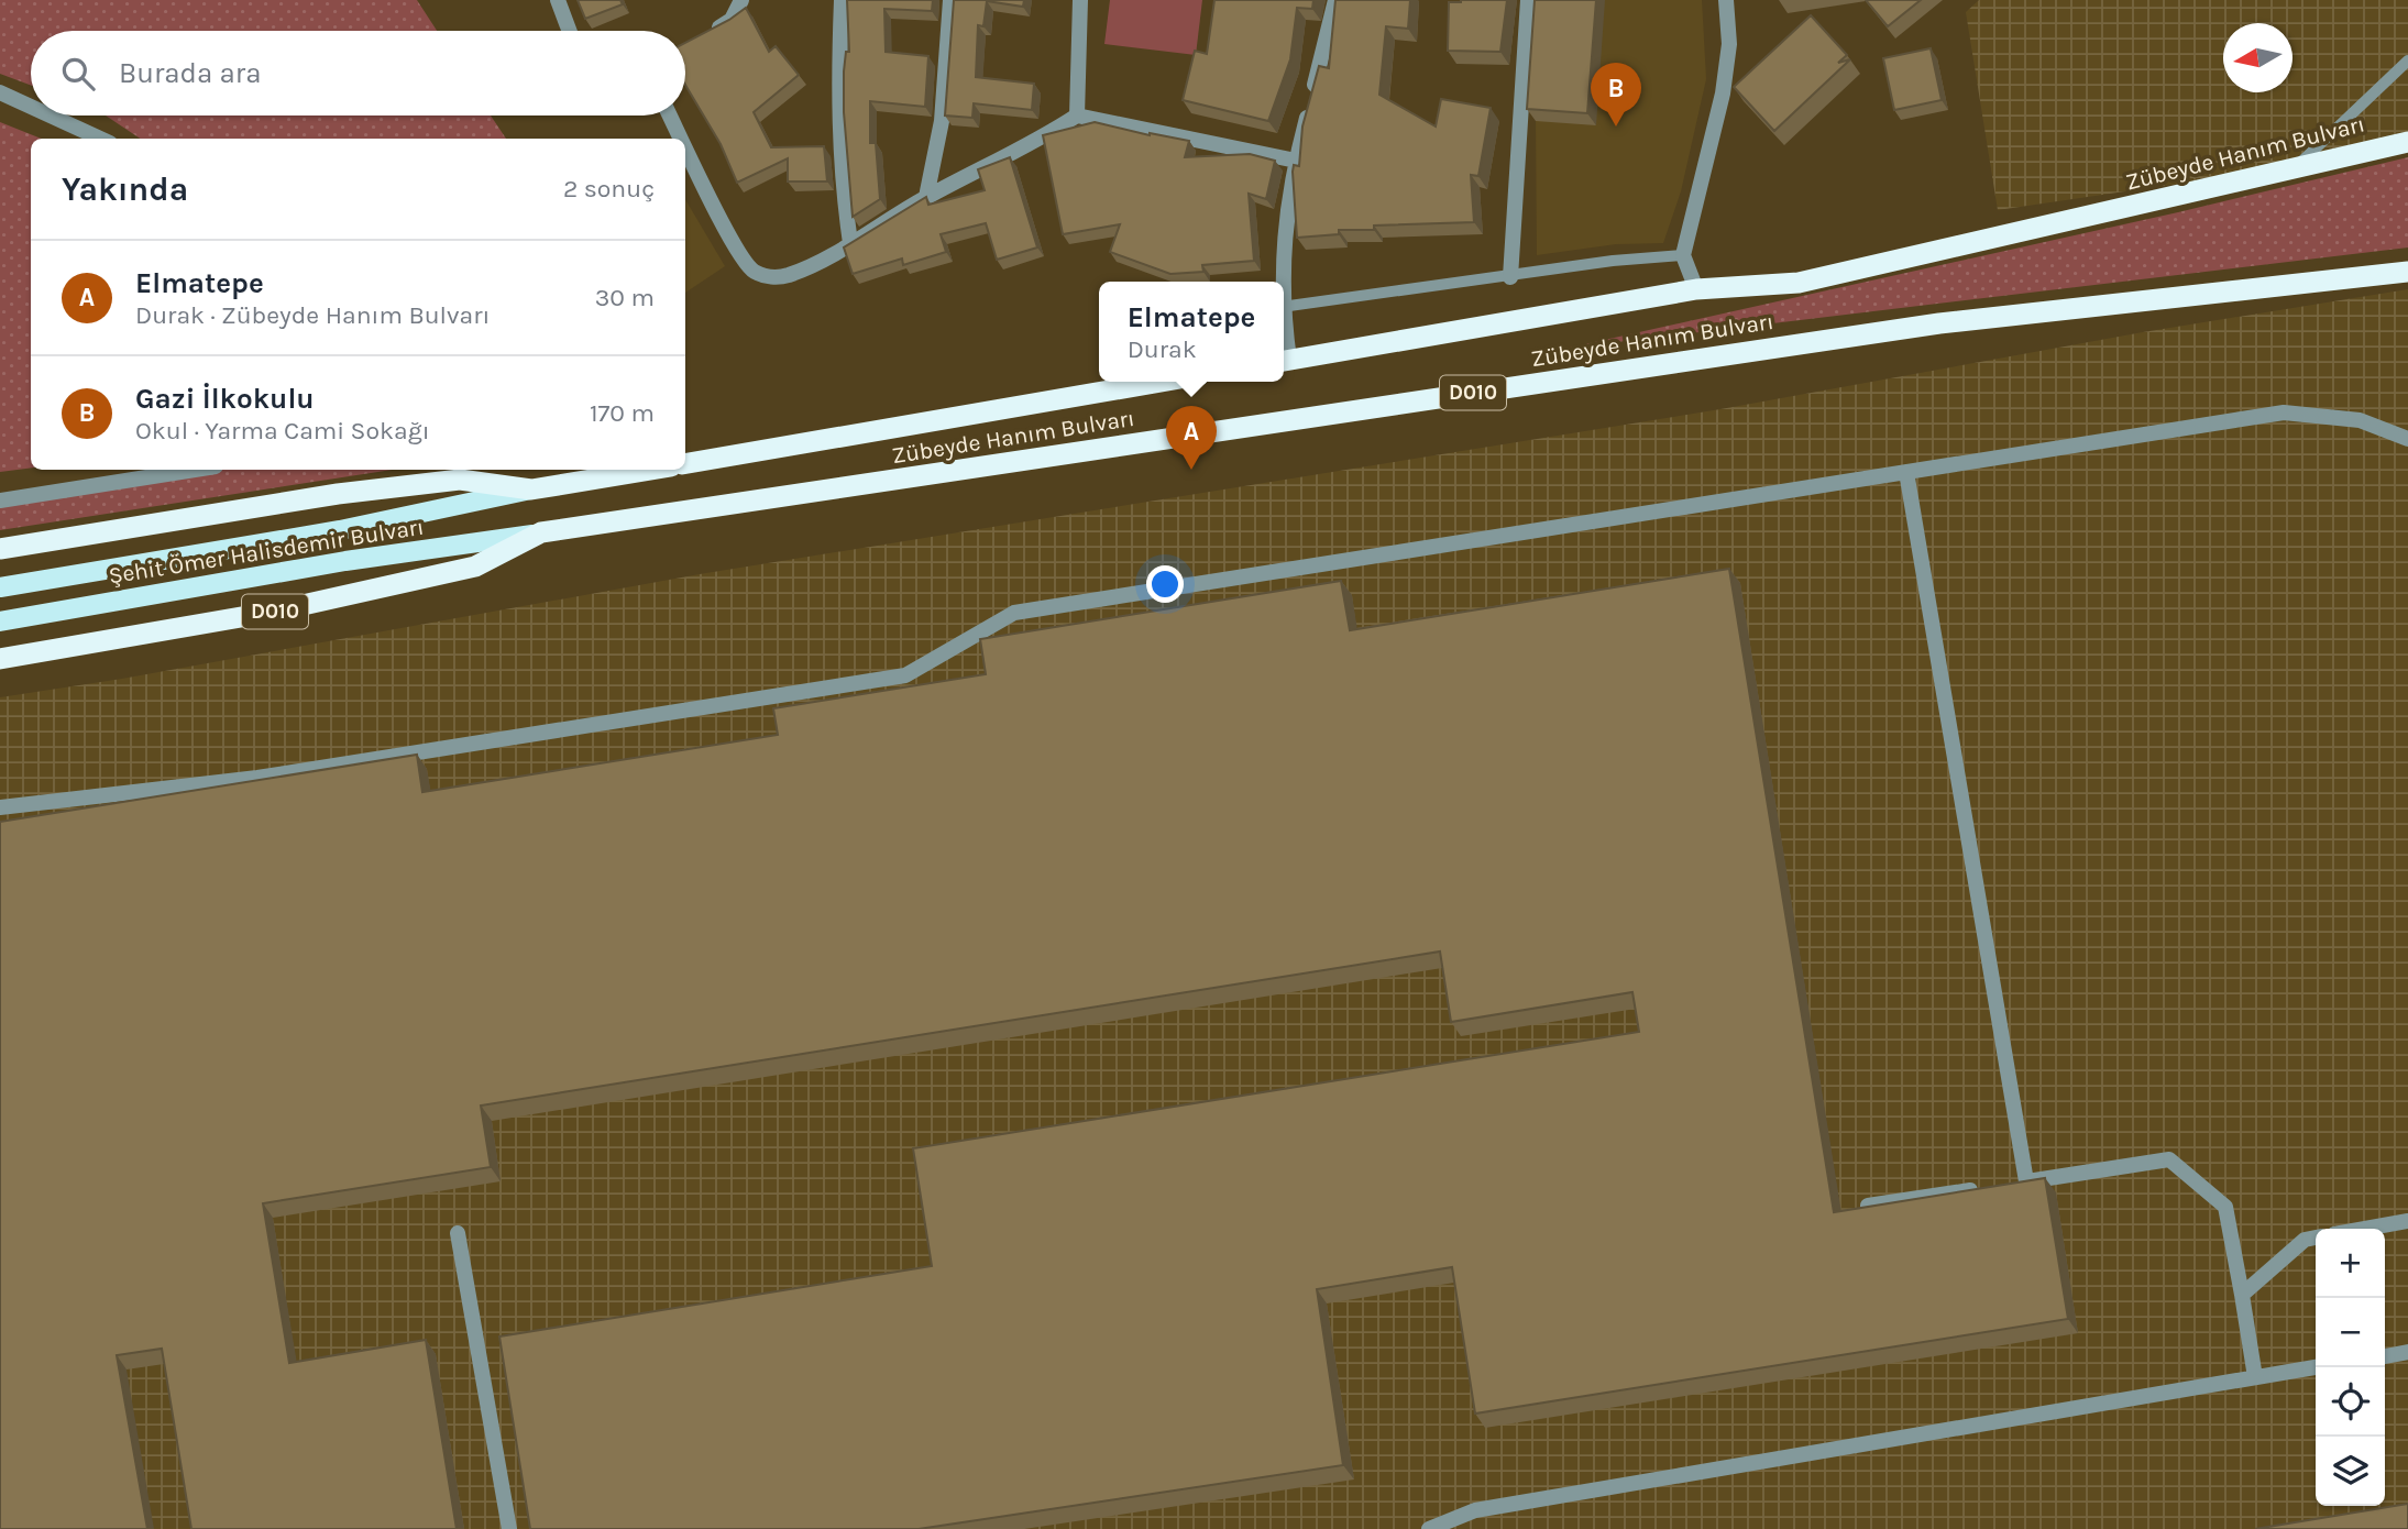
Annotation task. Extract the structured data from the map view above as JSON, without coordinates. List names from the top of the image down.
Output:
{
  "streets": {
    "highway": ["Zübeyde Hanım Bulvarı", "D010"],
    "main road": ["Şehit Ömer Halisdemir Bulvarı"]
  },
  "crossings": [
    ["Zübeyde Hanım Bulvarı", "D010"],
    ["Zübeyde Hanım Bulvarı", "Şehit Ömer Halisdemir Bulvarı"],
    ["D010", "Şehit Ömer Halisdemir Bulvarı"]
  ],
  "north": "left",
  "page": {
    "search": "Burada ara",
    "pins": ["B", "A"],
    "heading": ["Yakında", "2 sonuç"],
    "list": [
      {
        "mark": "A",
        "name": "Elmatepe",
        "note": "Durak · Zübeyde Hanım Bulvarı",
        "value": "30 m"
      },
      {
        "mark": "B",
        "name": "Gazi İlkokulu",
        "note": "Okul · Yarma Cami Sokağı",
        "value": "170 m"
      }
    ],
    "popup": ["Elmatepe", "Durak"],
    "map_buttons": ["+", "−"]
  }
}
